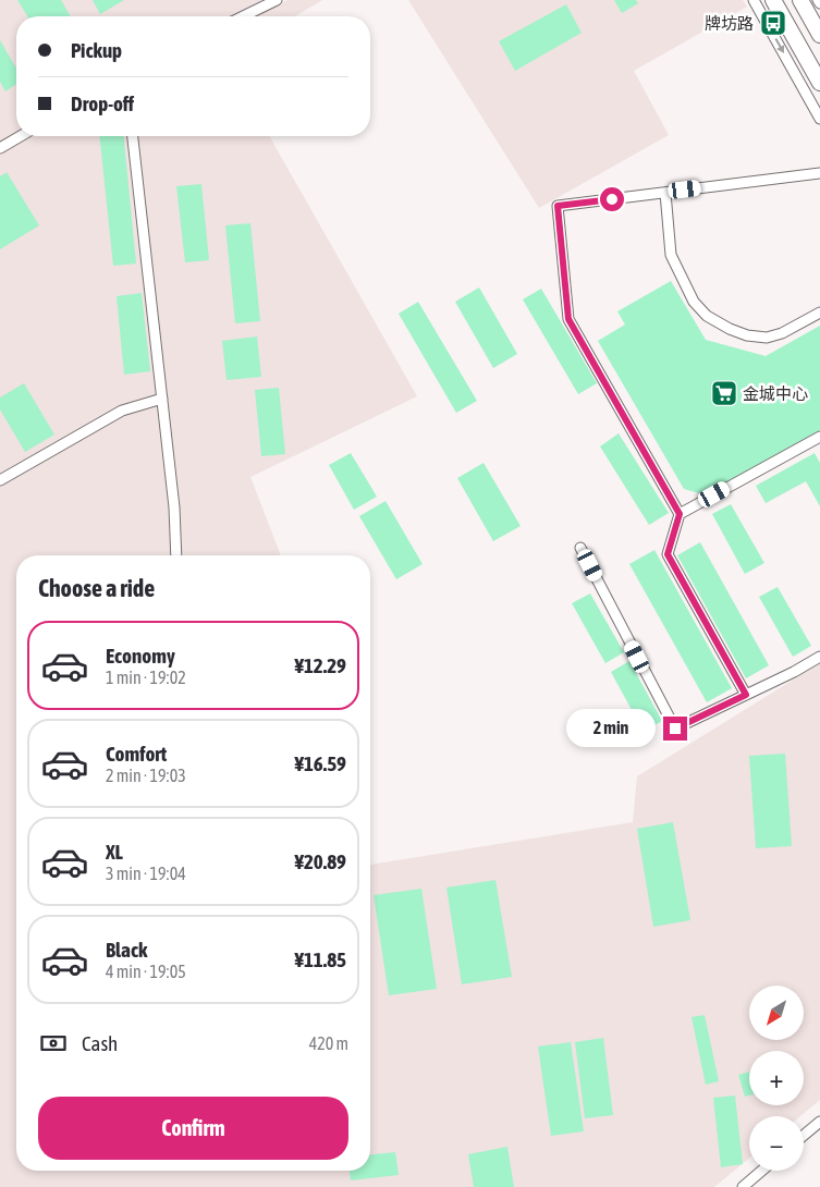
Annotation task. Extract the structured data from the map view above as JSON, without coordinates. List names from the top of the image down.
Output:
{
  "places": {
    "bus stop": ["牌坊路"],
    "supermarket": ["金城中心"]
  },
  "north": "bottom left",
  "page": {
    "banner": ["Pickup", "Drop-off"],
    "heading": "Choose a ride",
    "list": [
      {
        "name": "Economy",
        "note": "1 min · 19:02",
        "value": "¥12.29"
      },
      {
        "name": "Comfort",
        "note": "2 min · 19:03",
        "value": "¥16.59"
      },
      {
        "name": "XL",
        "note": "3 min · 19:04",
        "value": "¥20.89"
      },
      {
        "name": "Black",
        "note": "4 min · 19:05",
        "value": "¥11.85"
      }
    ],
    "bubble": "2 min",
    "map_buttons": ["+", "−"],
    "pay": ["Cash", "420 m"],
    "buttons": "Confirm"
  }
}
